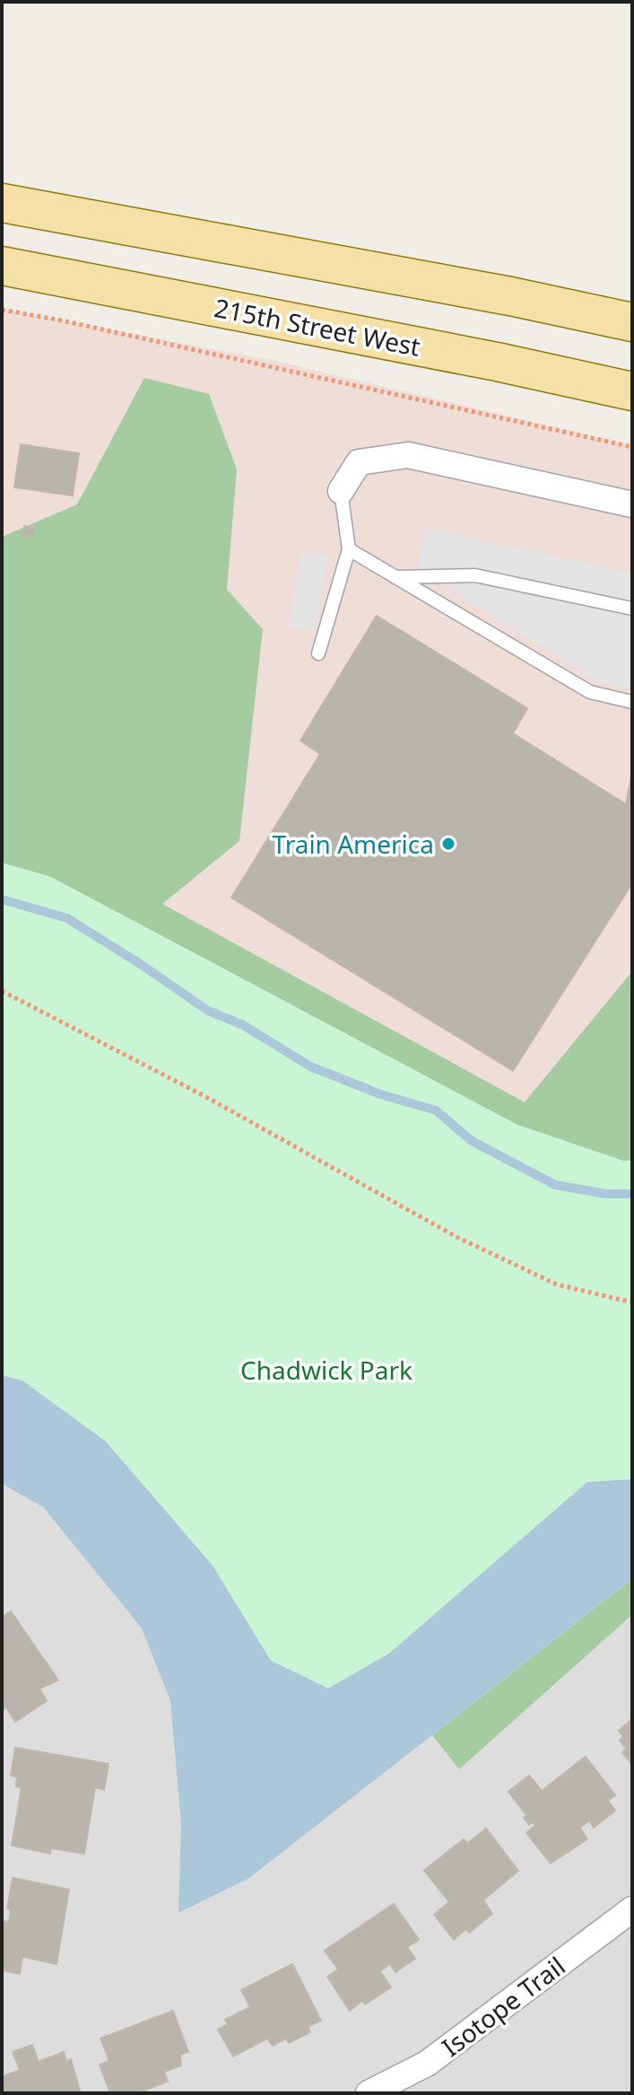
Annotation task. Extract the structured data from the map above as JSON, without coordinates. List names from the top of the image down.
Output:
{
  "streets": {
    "main road": ["215th Street West"],
    "street": ["Isotope Trail"]
  },
  "parks": ["Chadwick Park"],
  "places": ["Train America"]
}
